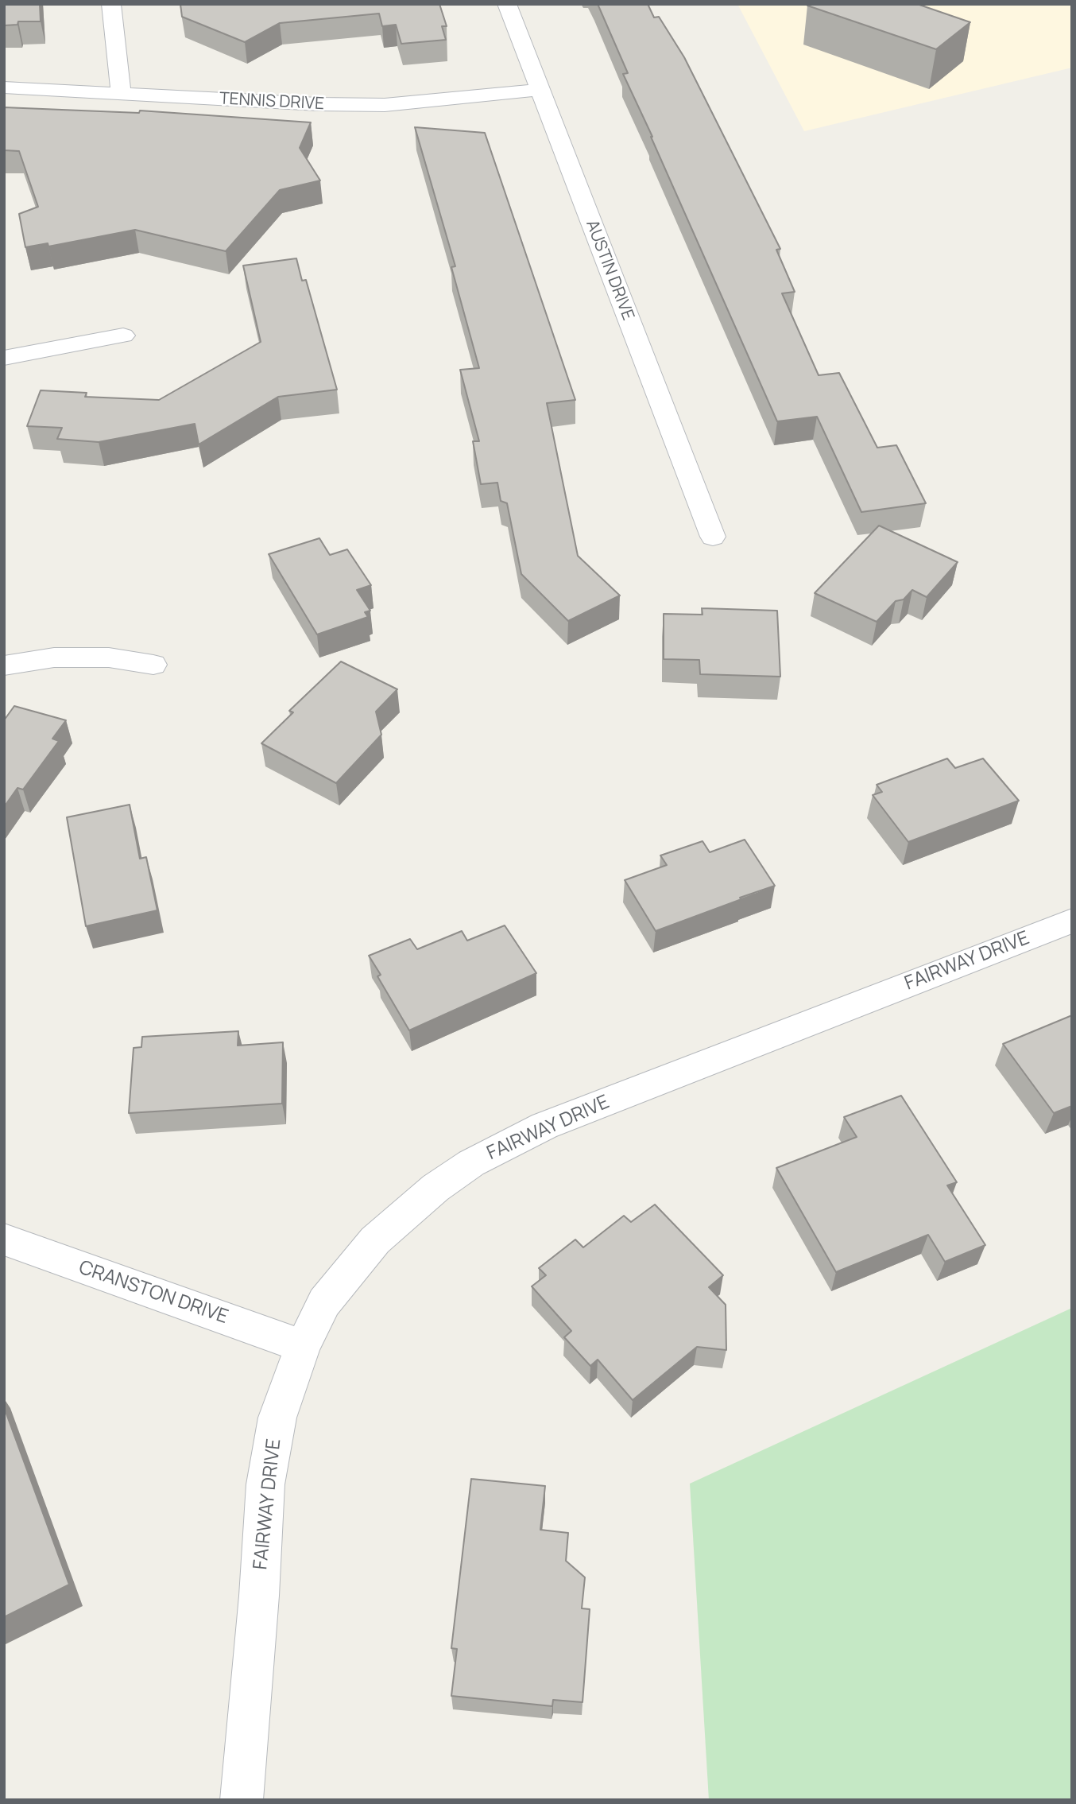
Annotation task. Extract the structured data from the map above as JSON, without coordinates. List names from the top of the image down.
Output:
{
  "streets": {
    "street": [
      "TENNIS DRIVE",
      "AUSTIN DRIVE",
      "FAIRWAY DRIVE",
      "CRANSTON DRIVE"
    ]
  },
  "crossings": [
    ["TENNIS DRIVE", "AUSTIN DRIVE"],
    ["FAIRWAY DRIVE", "CRANSTON DRIVE"]
  ]
}
